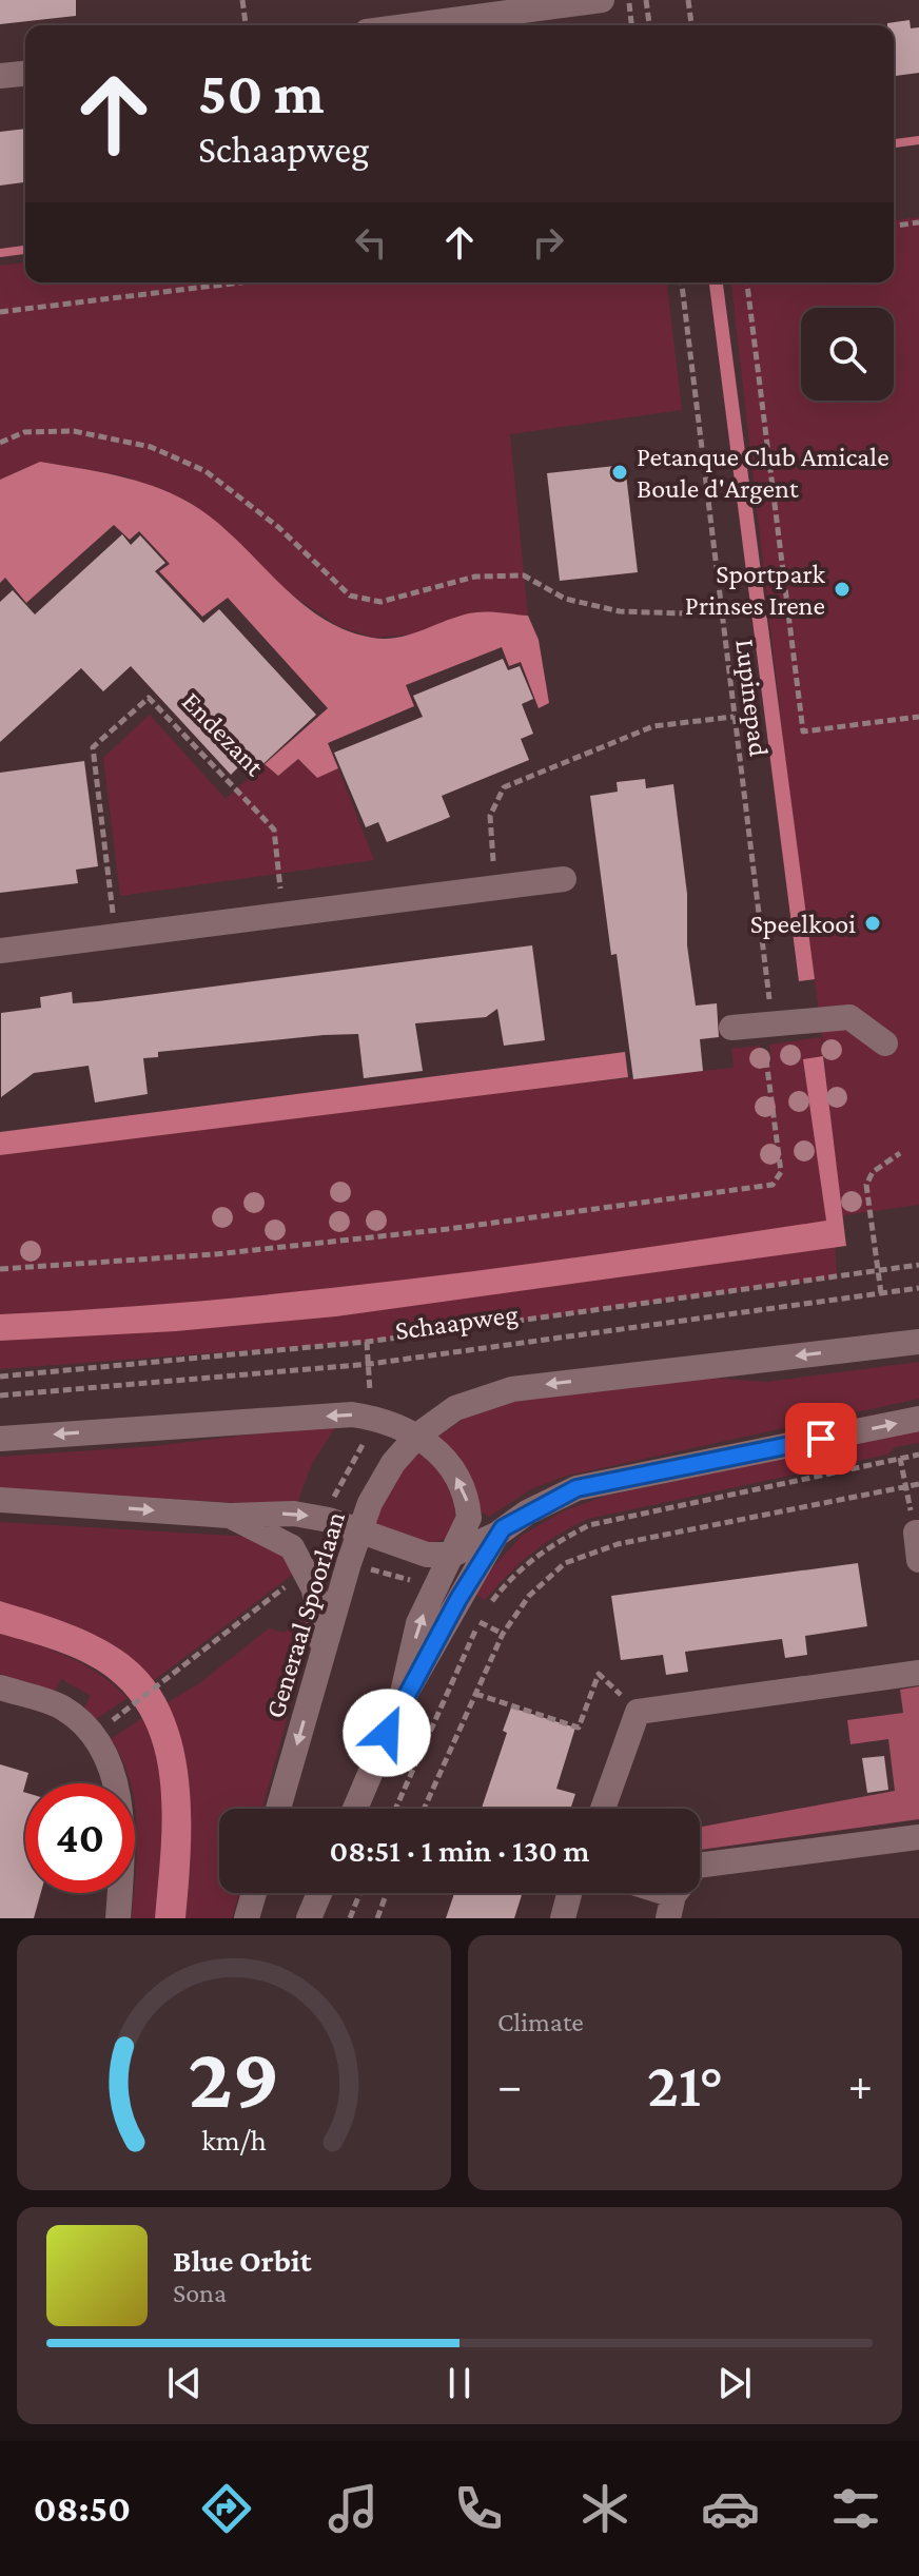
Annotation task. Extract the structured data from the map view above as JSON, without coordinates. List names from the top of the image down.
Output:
{
  "streets": {
    "street": ["Generaal Spoorlaan"],
    "path": ["Lupinepad", "Endezant", "Schaapweg"]
  },
  "places": ["Petanque Club Amicale Boule d'Argent", "Sportpark Prinses Irene", "Speelkooi"],
  "page": {
    "turn": ["50 m", "Schaapweg"],
    "limit": "40",
    "trip": "08:51 · 1 min · 130 m",
    "tile": "Climate",
    "heat": ["−", "21°", "+"],
    "song": ["Blue Orbit", "Sona"],
    "tabs": "08:50",
    "gauge": ["29", "km/h"]
  }
}
